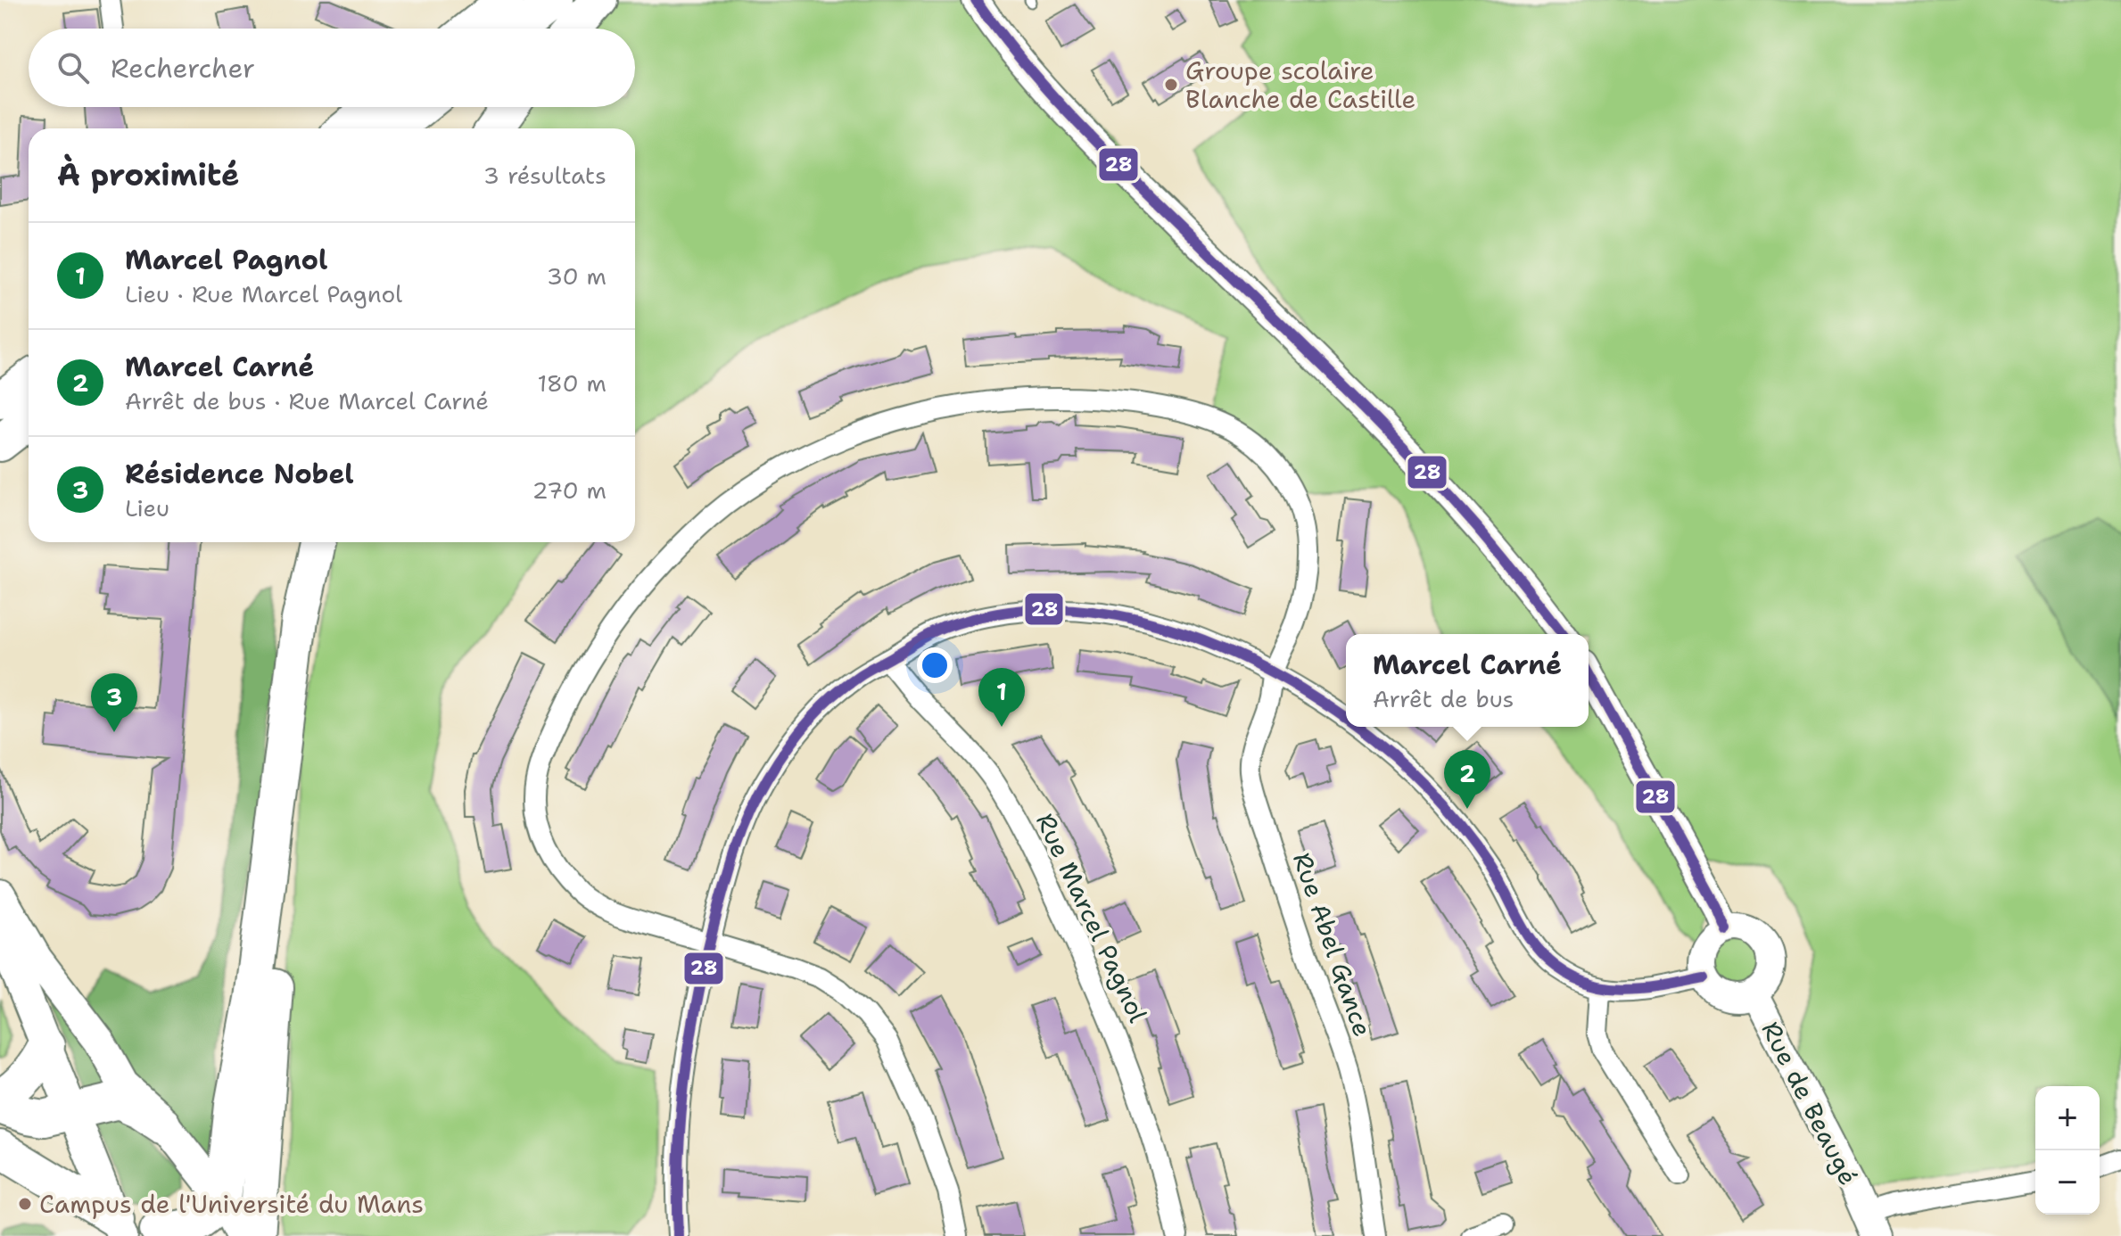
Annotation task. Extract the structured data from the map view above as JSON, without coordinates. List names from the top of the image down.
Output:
{
  "streets": {
    "street": ["Rue Marcel Pagnol", "Rue Abel Gance", "Rue de Beaugé"]
  },
  "places": ["Groupe scolaire Blanche de Castille", "Campus de l'Université du Mans"],
  "lines": ["transit line 28"],
  "page": {
    "search": "Rechercher",
    "heading": ["À proximité", "3 résultats"],
    "list": [
      {
        "mark": "1",
        "name": "Marcel Pagnol",
        "note": "Lieu · Rue Marcel Pagnol",
        "value": "30 m"
      },
      {
        "mark": "2",
        "name": "Marcel Carné",
        "note": "Arrêt de bus · Rue Marcel Carné",
        "value": "180 m"
      },
      {
        "mark": "3",
        "name": "Résidence Nobel",
        "note": "Lieu",
        "value": "270 m"
      }
    ],
    "popup": ["Marcel Carné", "Arrêt de bus"],
    "pins": ["1", "3", "2"],
    "map_buttons": ["+", "−"]
  }
}
